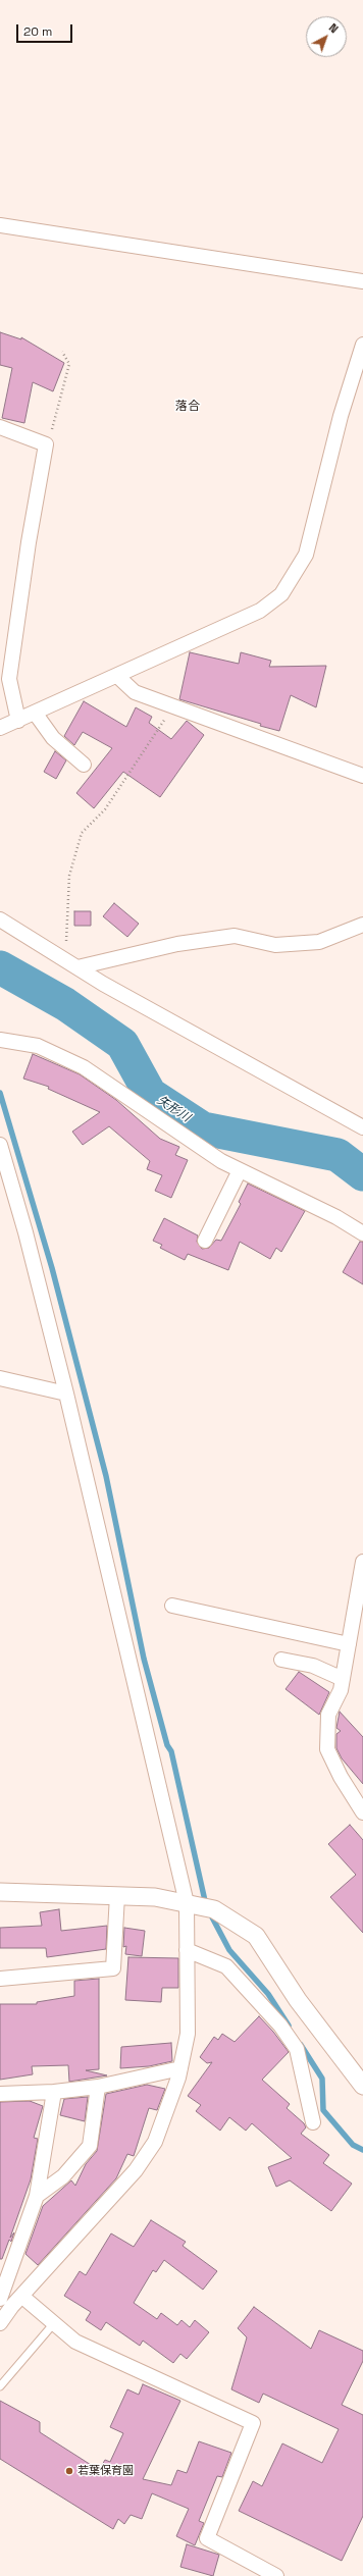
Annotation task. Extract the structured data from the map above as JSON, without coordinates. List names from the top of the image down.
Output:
{
  "districts": ["落合"],
  "water": ["矢形川"],
  "places": ["若葉保育園"],
  "scale_bar": "20 m",
  "north": "top right"
}
